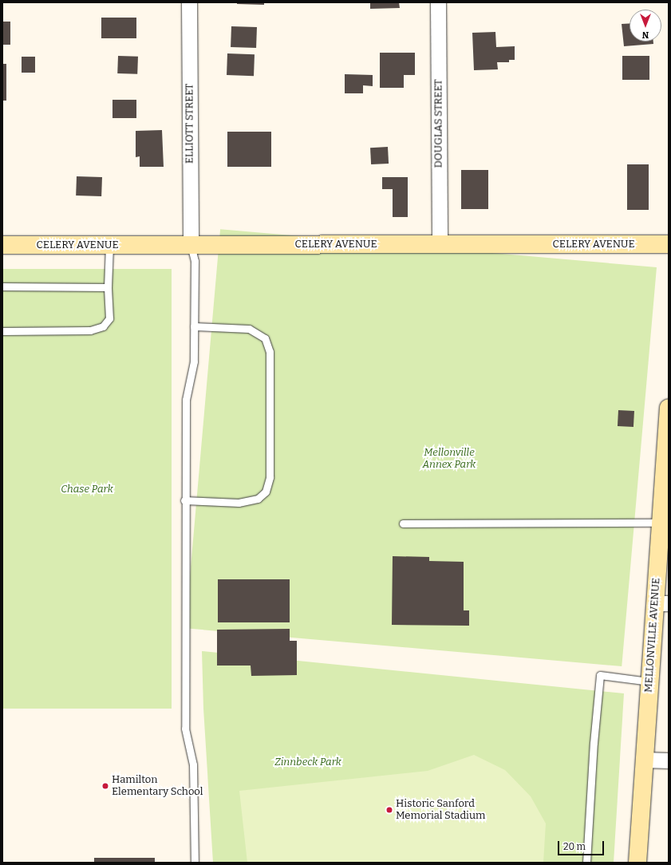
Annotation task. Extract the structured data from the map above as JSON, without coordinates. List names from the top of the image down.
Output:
{
  "streets": {
    "main road": ["CELERY AVENUE", "MELLONVILLE AVENUE"],
    "street": ["ELLIOTT STREET", "DOUGLAS STREET"]
  },
  "crossings": [
    ["ELLIOTT STREET", "CELERY AVENUE"],
    ["DOUGLAS STREET", "CELERY AVENUE"]
  ],
  "parks": ["Mellonville Annex Park", "Chase Park", "Zinnbeck Park"],
  "places": ["Hamilton Elementary School", "Historic Sanford Memorial Stadium"],
  "scale_bar": "20 m",
  "north": "bottom"
}
